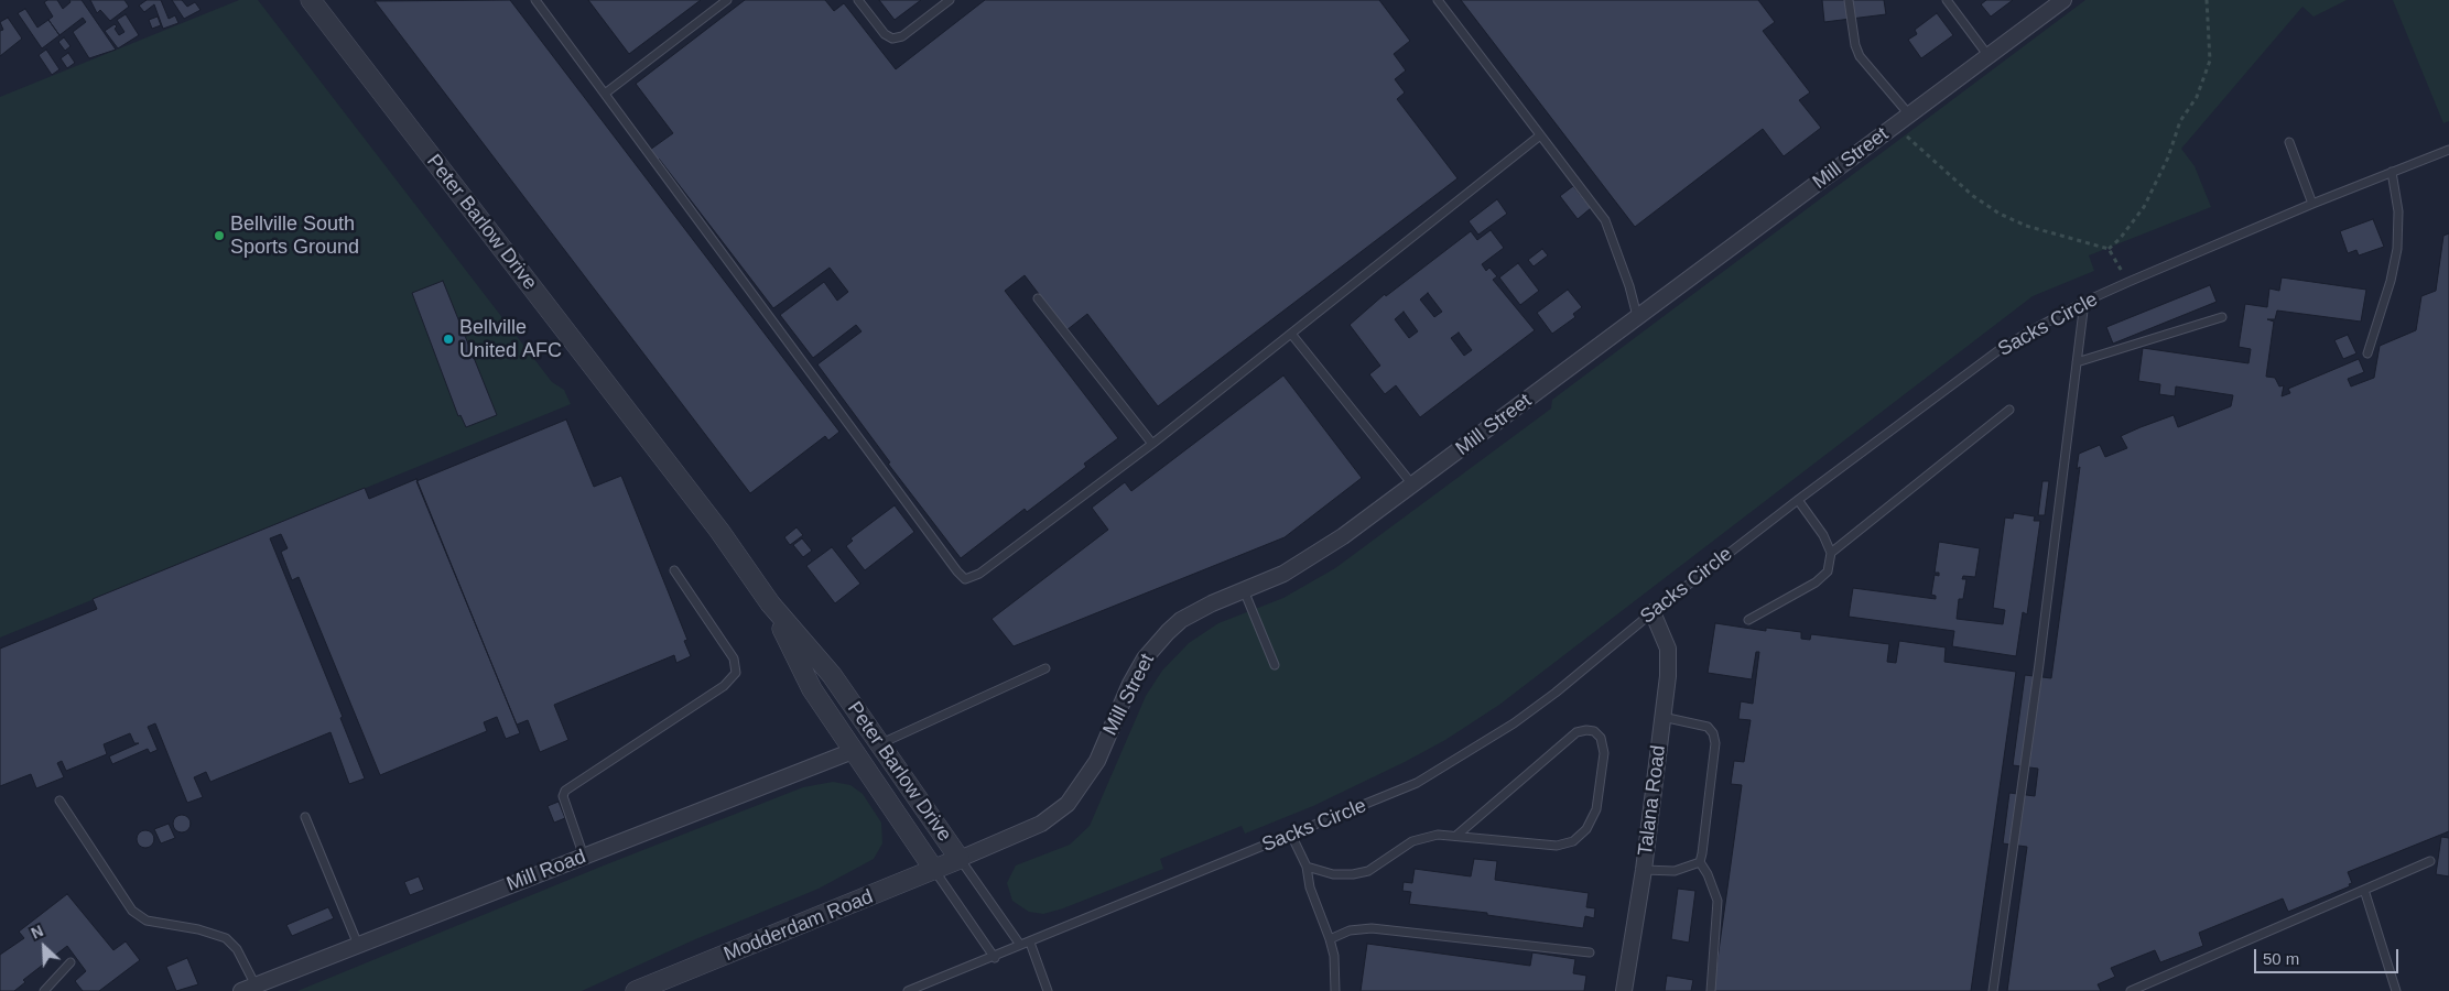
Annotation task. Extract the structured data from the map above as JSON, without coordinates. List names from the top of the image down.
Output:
{
  "streets": {
    "street": [
      "Mill Street",
      "Peter Barlow Drive",
      "Talana Road",
      "Mill Road",
      "Modderdam Road"
    ],
    "lane": ["Sacks Circle"]
  },
  "crossings": [
    ["Mill Street", "Peter Barlow Drive"],
    ["Mill Street", "Modderdam Road"],
    ["Peter Barlow Drive", "Sacks Circle"],
    ["Peter Barlow Drive", "Mill Road"],
    ["Peter Barlow Drive", "Modderdam Road"],
    ["Sacks Circle", "Talana Road"]
  ],
  "places": ["Bellville South Sports Ground", "Bellville United AFC"],
  "scale_bar": "50 m",
  "north": "top left"
}
